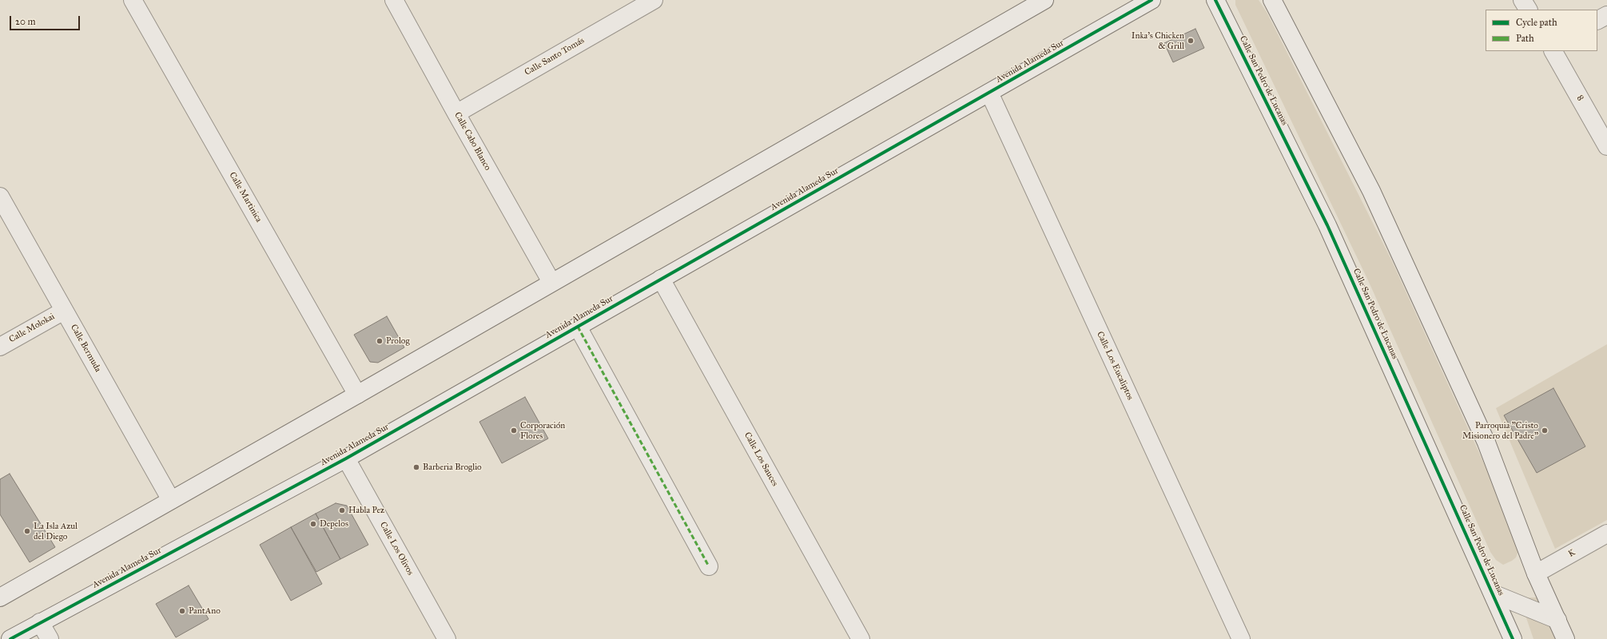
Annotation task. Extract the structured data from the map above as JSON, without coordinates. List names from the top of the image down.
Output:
{
  "streets": {
    "street": [
      "Calle Santo Tomás",
      "Avenida Alameda Sur",
      "Calle San Pedro de Lucanas",
      "8",
      "Calle Cabo Blanco",
      "Calle Martinica",
      "Calle Molokai",
      "Calle Bermuda",
      "Calle Los Eucaliptos",
      "Calle Los Sauces",
      "Calle Los Olivos",
      "K"
    ]
  },
  "crossings": [
    ["Calle Santo Tomás", "Calle Cabo Blanco"],
    ["Avenida Alameda Sur", "Calle Los Eucaliptos"],
    ["Avenida Alameda Sur", "Calle Los Sauces"],
    ["Avenida Alameda Sur", "Calle Los Olivos"],
    ["Calle Molokai", "Calle Bermuda"]
  ],
  "places": [
    "Inka's Chicken & Grill",
    "Prolog",
    "Corporación Flores",
    "Parroquia \"Cristo Misionero del Padre\"",
    "Barberia Broglio",
    "Habla Pez",
    "Depelos",
    "La Isla Azul del Diego",
    "PantAno"
  ],
  "legend": ["Cycle path", "Path"],
  "scale_bar": "20 m"
}
